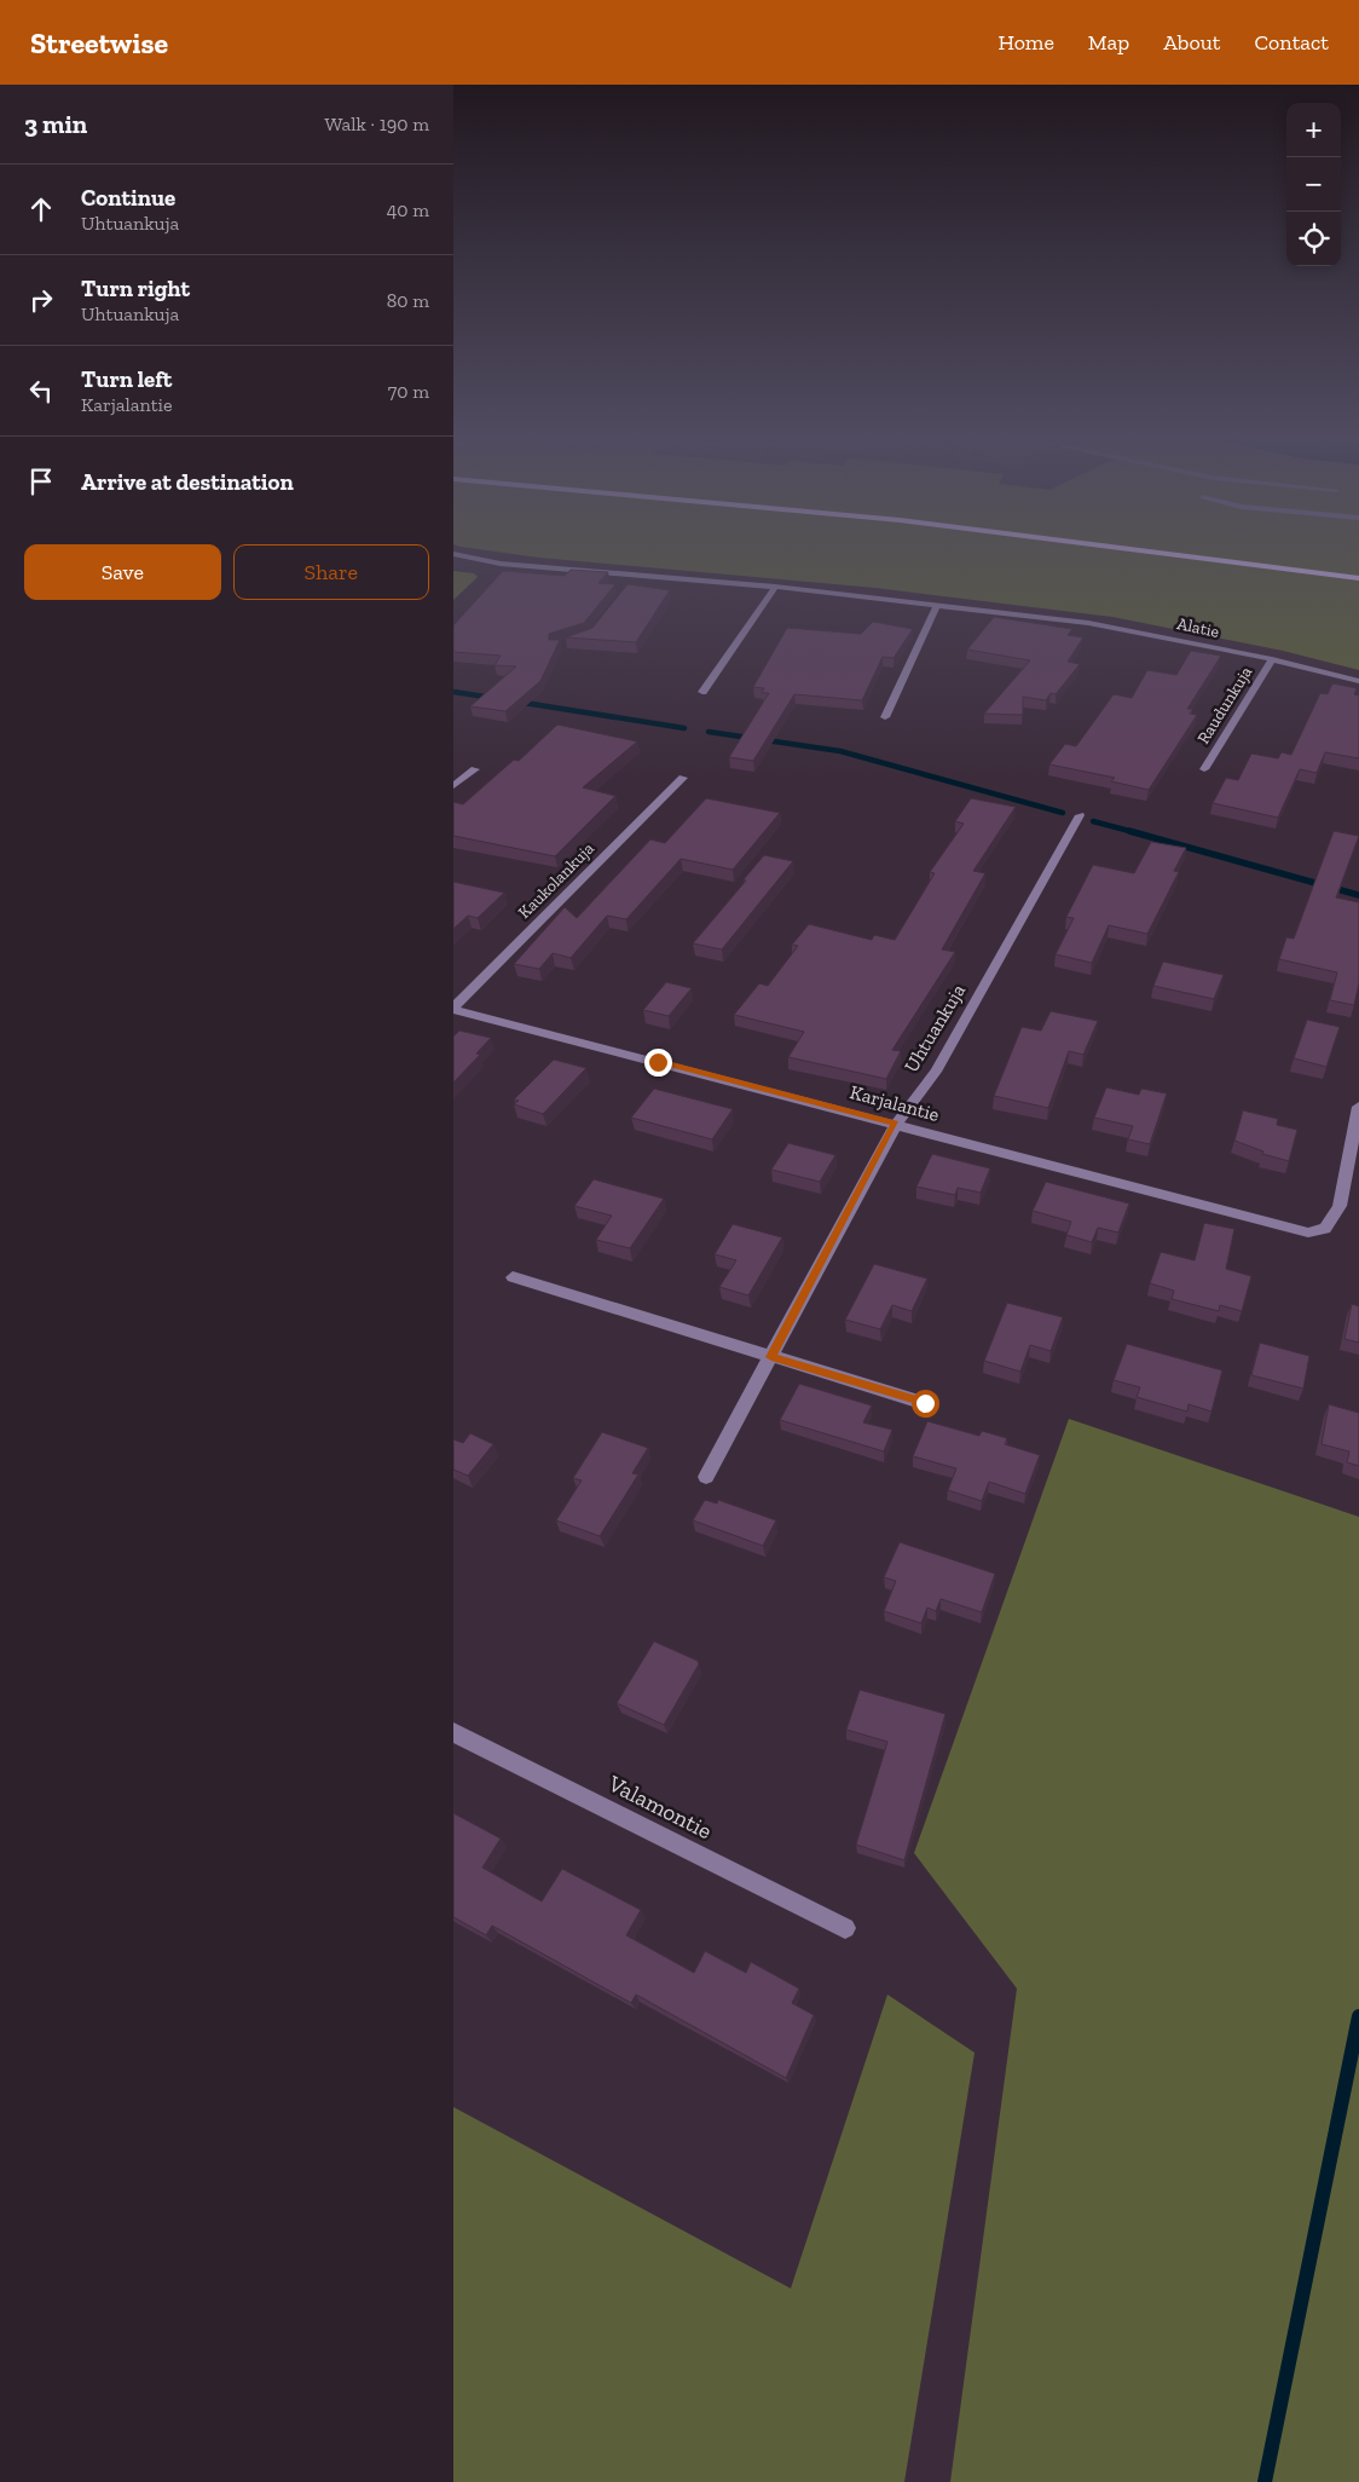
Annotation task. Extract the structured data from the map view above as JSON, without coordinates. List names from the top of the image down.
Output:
{
  "streets": {
    "street": [
      "Alatie",
      "Raudunkuja",
      "Kaukolankuja",
      "Uhtuankuja",
      "Karjalantie",
      "Valamontie"
    ]
  },
  "crossings": [
    ["Alatie", "Raudunkuja"],
    ["Kaukolankuja", "Karjalantie"],
    ["Uhtuankuja", "Karjalantie"]
  ],
  "page": {
    "header": "Streetwise",
    "nav": [
      "Home",
      "Map",
      "About",
      "Contact"
    ],
    "heading": ["3 min", "Walk · 190 m"],
    "map_buttons": ["+", "−"],
    "list": [
      ["Continue", "Uhtuankuja", "40 m"],
      ["Turn right", "Uhtuankuja", "80 m"],
      ["Turn left", "Karjalantie", "70 m"],
      "Arrive at destination"
    ],
    "buttons": ["Save", "Share"]
  }
}
